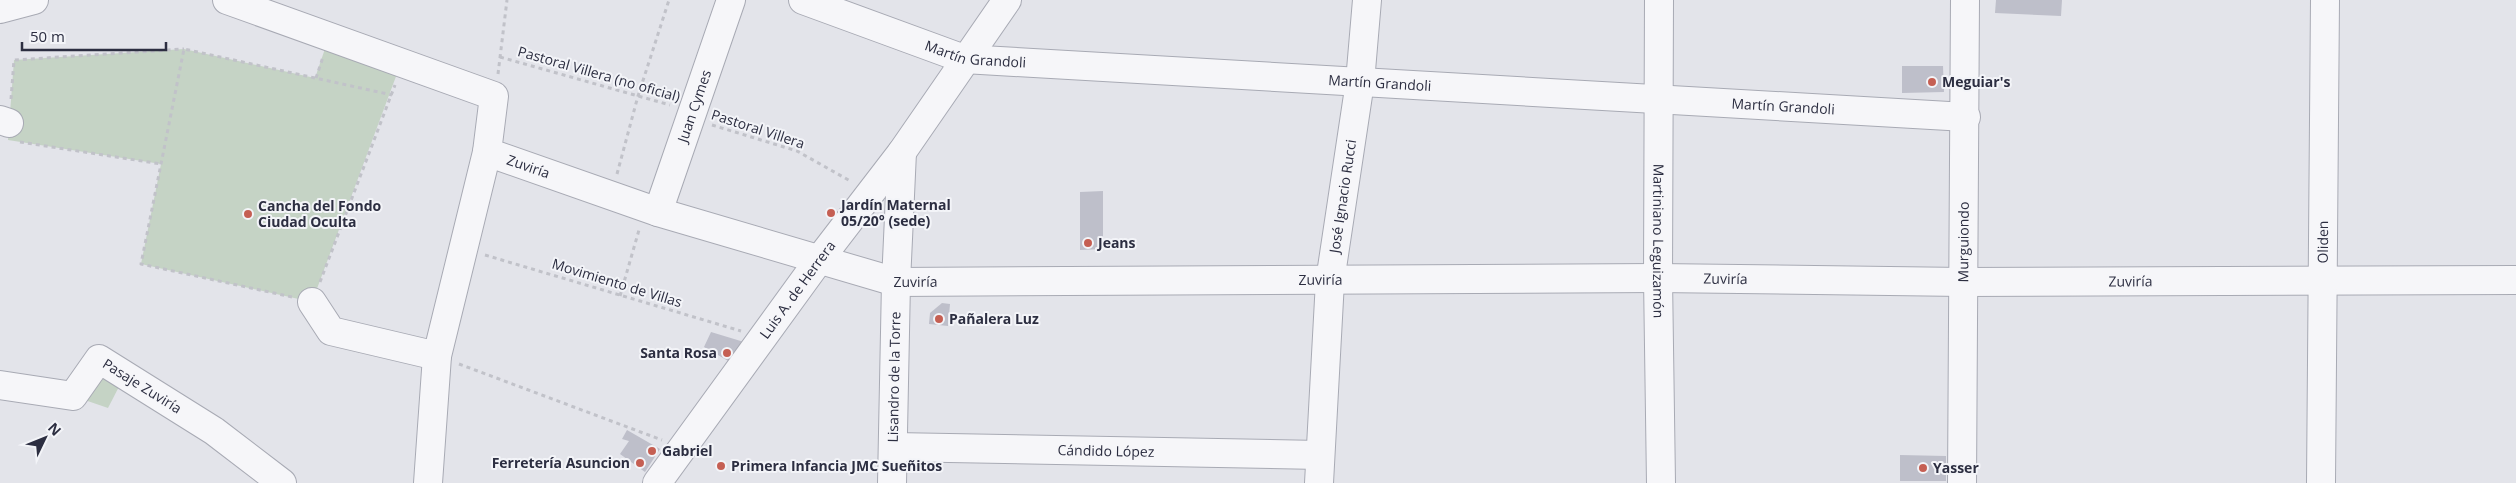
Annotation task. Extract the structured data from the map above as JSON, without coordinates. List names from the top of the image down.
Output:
{
  "streets": {
    "street": [
      "Martín Grandoli",
      "Juan Cymes",
      "Zuviría",
      "José Ignacio Rucci",
      "Murguiondo",
      "Martiniano Leguizamón",
      "Oliden",
      "Luis A. de Herrera",
      "Lisandro de la Torre",
      "Pasaje Zuviría",
      "Cándido López"
    ],
    "path": ["Pastoral Villera (no oficial)", "Pastoral Villera", "Movimiento de Villas"]
  },
  "crossings": [
    ["Martín Grandoli", "José Ignacio Rucci"],
    ["Martín Grandoli", "Murguiondo"],
    ["Martín Grandoli", "Martiniano Leguizamón"],
    ["Martín Grandoli", "Luis A. de Herrera"],
    ["Pastoral Villera (no oficial)", "Juan Cymes"],
    ["Pastoral Villera (no oficial)", "Pastoral Villera"],
    ["Juan Cymes", "Pastoral Villera"],
    ["Juan Cymes", "Zuviría"],
    ["Pastoral Villera", "Luis A. de Herrera"],
    ["Zuviría", "José Ignacio Rucci"],
    ["Zuviría", "Murguiondo"],
    ["Zuviría", "Martiniano Leguizamón"],
    ["Zuviría", "Oliden"],
    ["Zuviría", "Luis A. de Herrera"],
    ["Zuviría", "Lisandro de la Torre"],
    ["José Ignacio Rucci", "Cándido López"],
    ["Movimiento de Villas", "Luis A. de Herrera"],
    ["Luis A. de Herrera", "Lisandro de la Torre"],
    ["Lisandro de la Torre", "Cándido López"]
  ],
  "places": [
    "Meguiar's",
    "Jardín Maternal 05/20° (sede)",
    "Cancha del Fondo Ciudad Oculta",
    "Jeans",
    "Pañalera Luz",
    "Santa Rosa",
    "Gabriel",
    "Ferretería Asuncion",
    "Primera Infancia JMC Sueñitos",
    "Yasser"
  ],
  "scale_bar": "50 m",
  "north": "top right"
}
